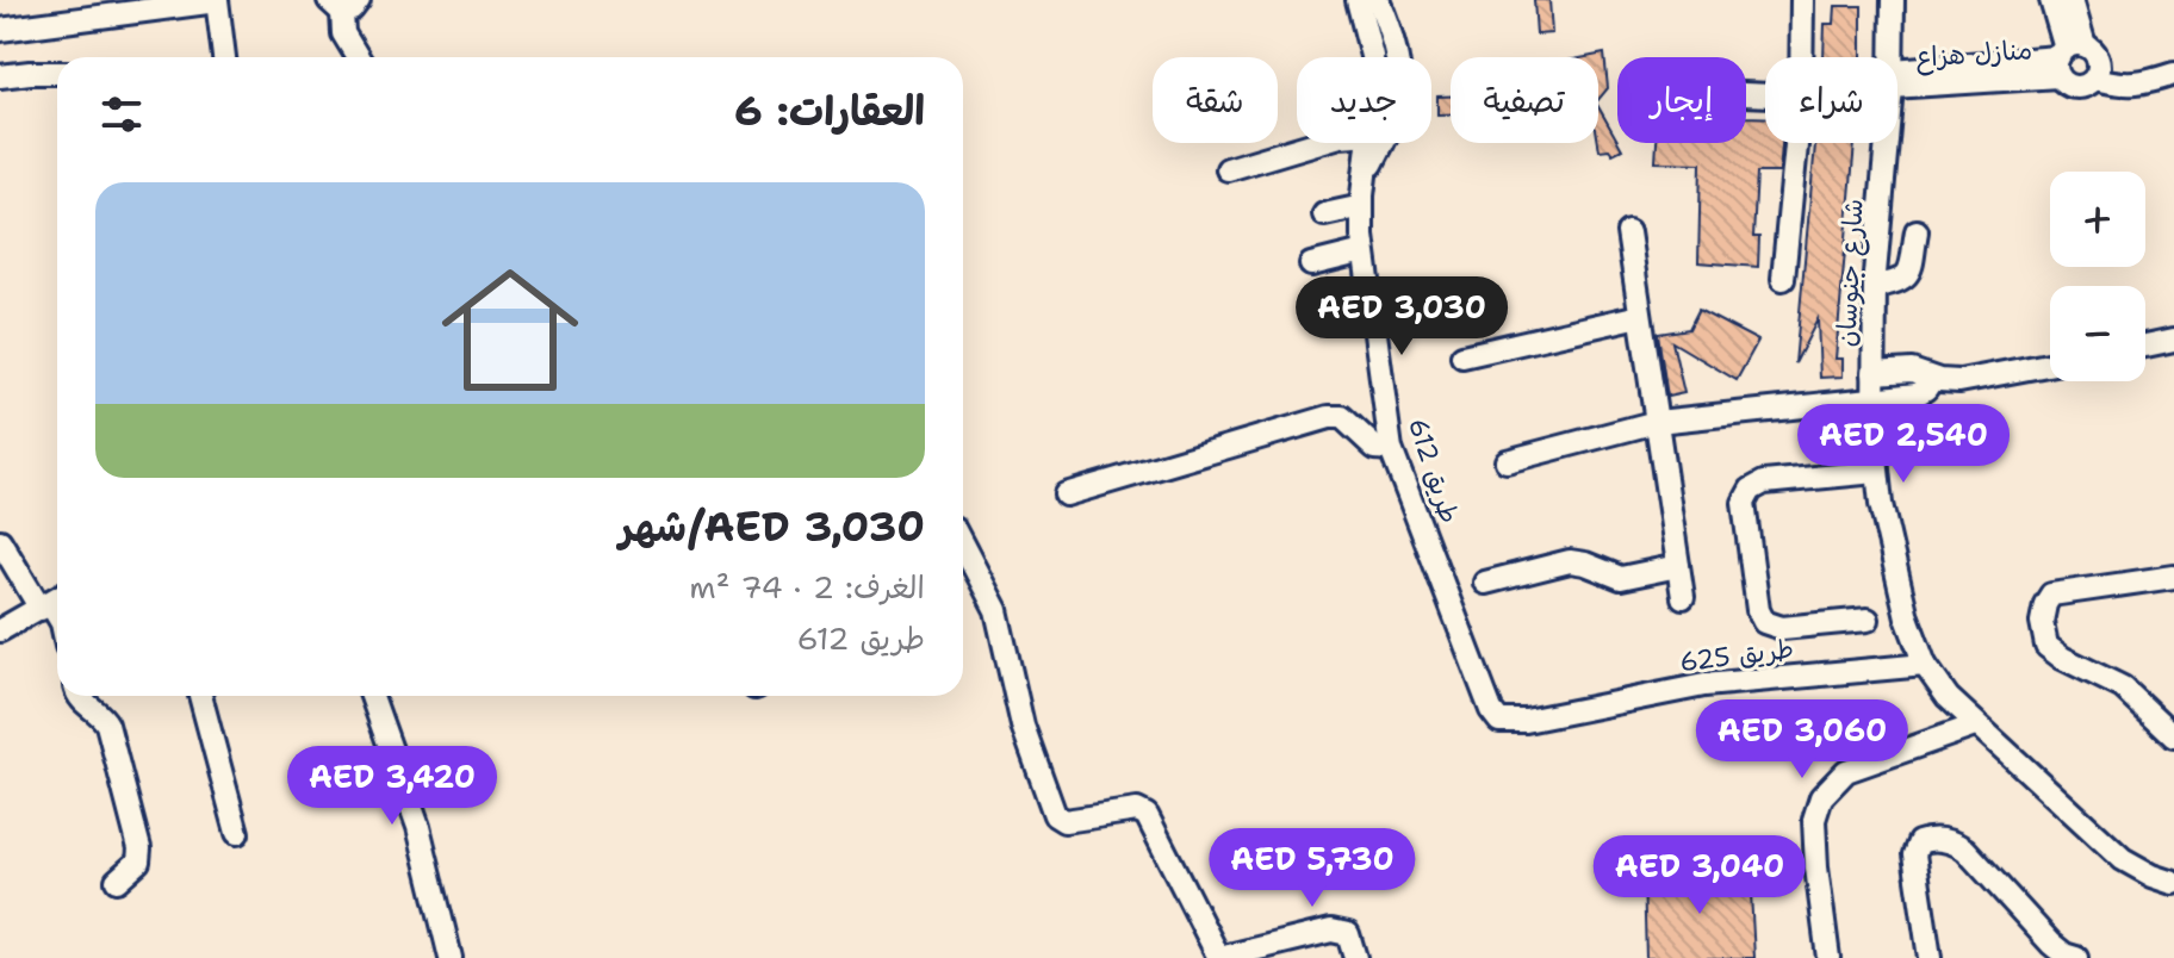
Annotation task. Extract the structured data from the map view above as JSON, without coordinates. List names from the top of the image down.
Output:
{
  "streets": {
    "street": [
      "منازل هزاع",
      "شارع جنوسان",
      "طريق 612",
      "طريق 625"
    ]
  },
  "crossings": [
    ["شارع جنوسان", "طريق 625"],
    ["طريق 612", "طريق 625"]
  ],
  "page": {
    "chip": [
      "شراء",
      "إيجار",
      "تصفية",
      "جديد",
      "شقة"
    ],
    "heading": "العقارات: 6",
    "map_buttons": ["+", "−"],
    "list": [
      {
        "name": "AED 3,030/شهر",
        "note": "الغرف: 2 · 74 m² · طريق 612"
      }
    ],
    "price": [
      "AED 3,030",
      "AED 2,540",
      "AED 3,060",
      "AED 3,420",
      "AED 5,730",
      "AED 3,040"
    ]
  }
}
